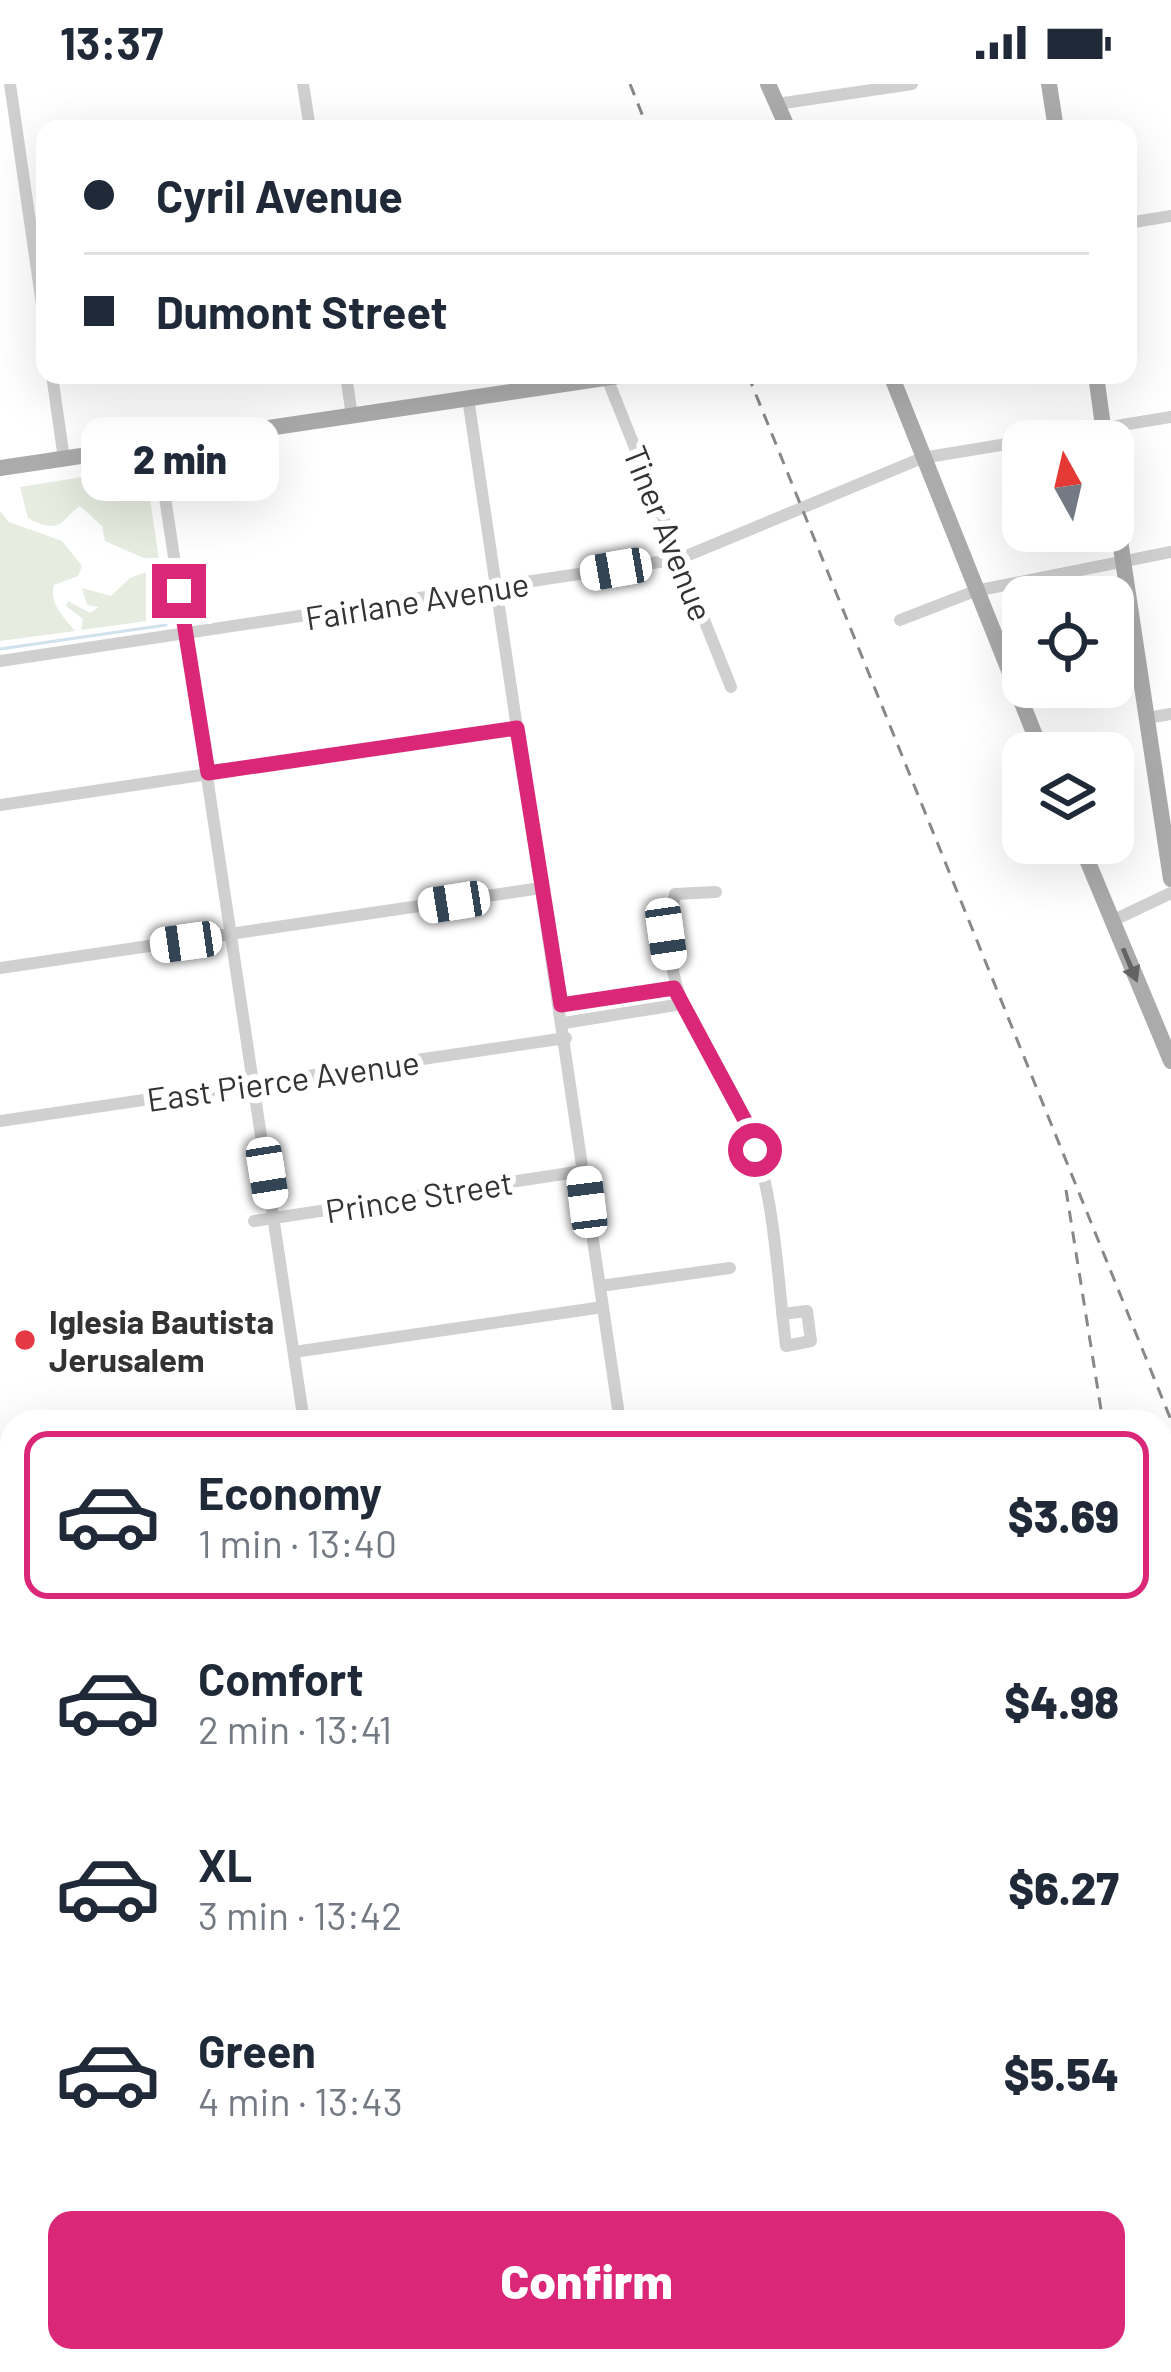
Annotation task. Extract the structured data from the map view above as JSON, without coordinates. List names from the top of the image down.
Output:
{
  "streets": {
    "street": [
      "Tiner Avenue",
      "Fairlane Avenue",
      "East Pierce Avenue",
      "Prince Street"
    ]
  },
  "crossings": [
    ["Tiner Avenue", "Fairlane Avenue"]
  ],
  "places": ["Iglesia Bautista Jerusalem"],
  "north": "top",
  "page": {
    "status": "13:37",
    "banner": ["Cyril Avenue", "Dumont Street"],
    "bubble": "2 min",
    "list": [
      {
        "name": "Economy",
        "note": "1 min · 13:40",
        "value": "$3.69"
      },
      {
        "name": "Comfort",
        "note": "2 min · 13:41",
        "value": "$4.98"
      },
      {
        "name": "XL",
        "note": "3 min · 13:42",
        "value": "$6.27"
      },
      {
        "name": "Green",
        "note": "4 min · 13:43",
        "value": "$5.54"
      }
    ],
    "buttons": "Confirm"
  }
}
